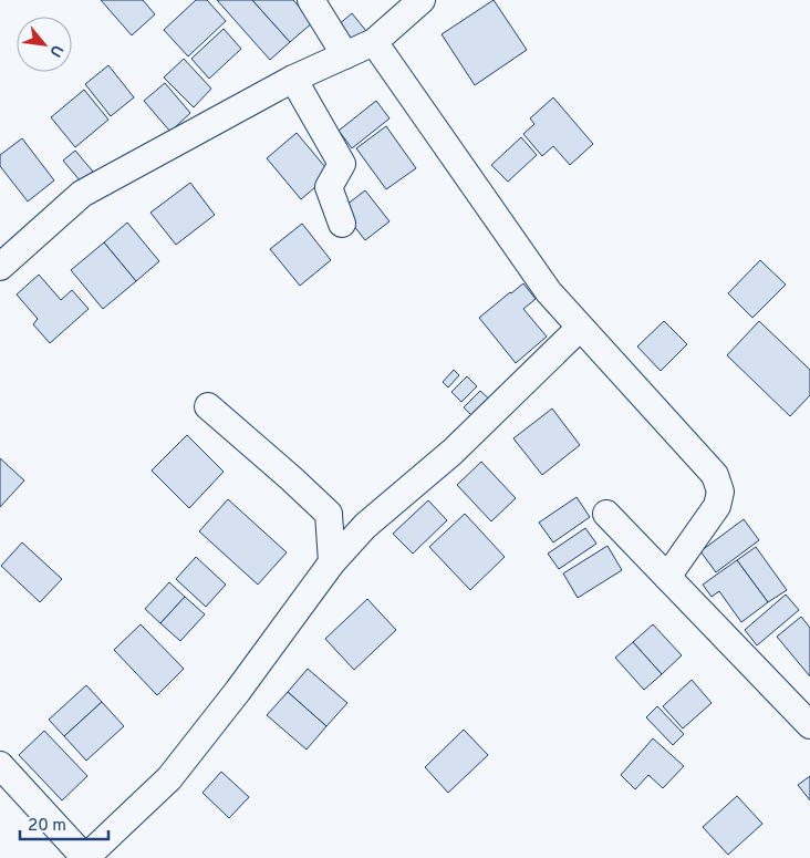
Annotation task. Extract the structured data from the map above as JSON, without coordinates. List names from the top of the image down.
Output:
{
  "scale_bar": "20 m",
  "north": "bottom right"
}
